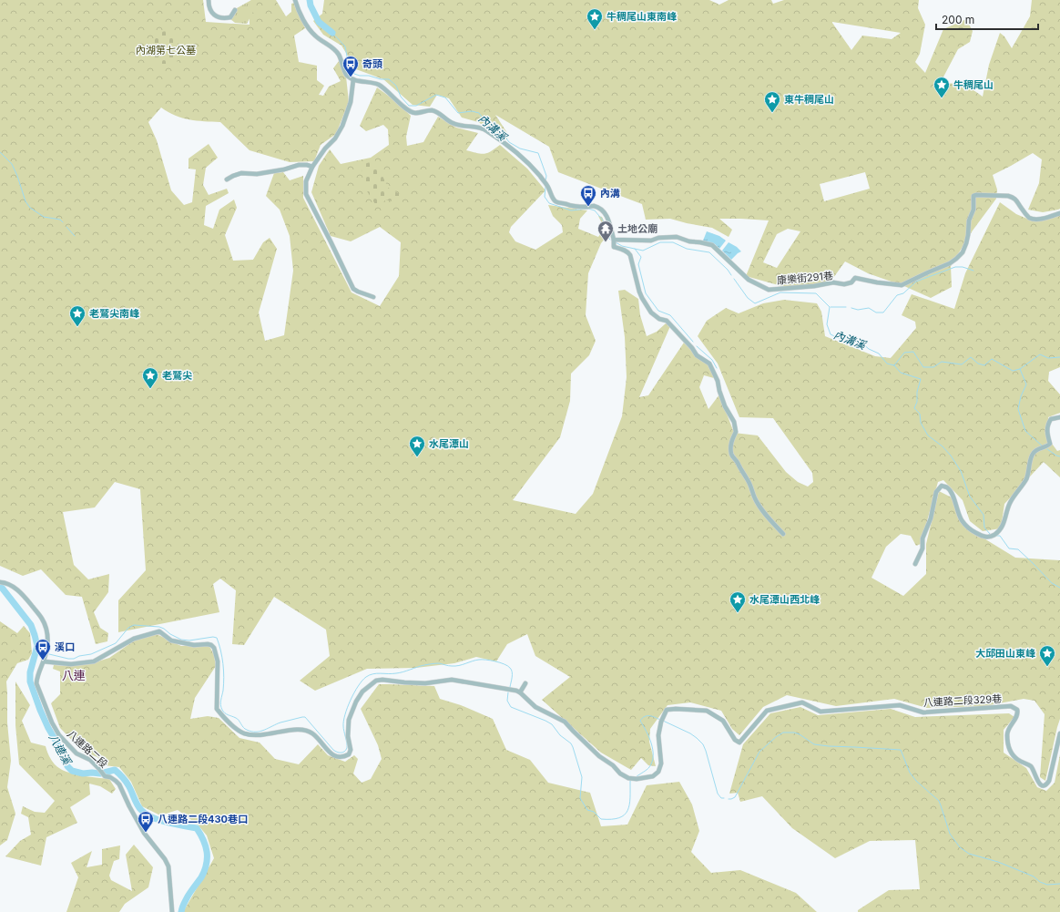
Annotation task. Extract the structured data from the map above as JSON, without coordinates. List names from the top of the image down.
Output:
{
  "streets": {
    "street": ["康樂街291巷", "八連路二段329巷", "八連路二段"]
  },
  "crossings": [
    ["八連路二段329巷", "八連路二段"]
  ],
  "districts": ["八連"],
  "water": ["內溝溪", "八連溪"],
  "parks": ["內湖第七公墓"],
  "places": {
    "place": [
      "牛稠尾山東南峰",
      "牛稠尾山",
      "東牛稠尾山",
      "老鷲尖南峰",
      "老鷲尖",
      "水尾潭山",
      "水尾潭山西北峰",
      "大邱田山東峰"
    ],
    "bus stop": [
      "奇頭",
      "內溝",
      "溪口",
      "八連路二段430巷口"
    ],
    "temple": ["土地公廟"]
  },
  "scale_bar": "200 m"
}
